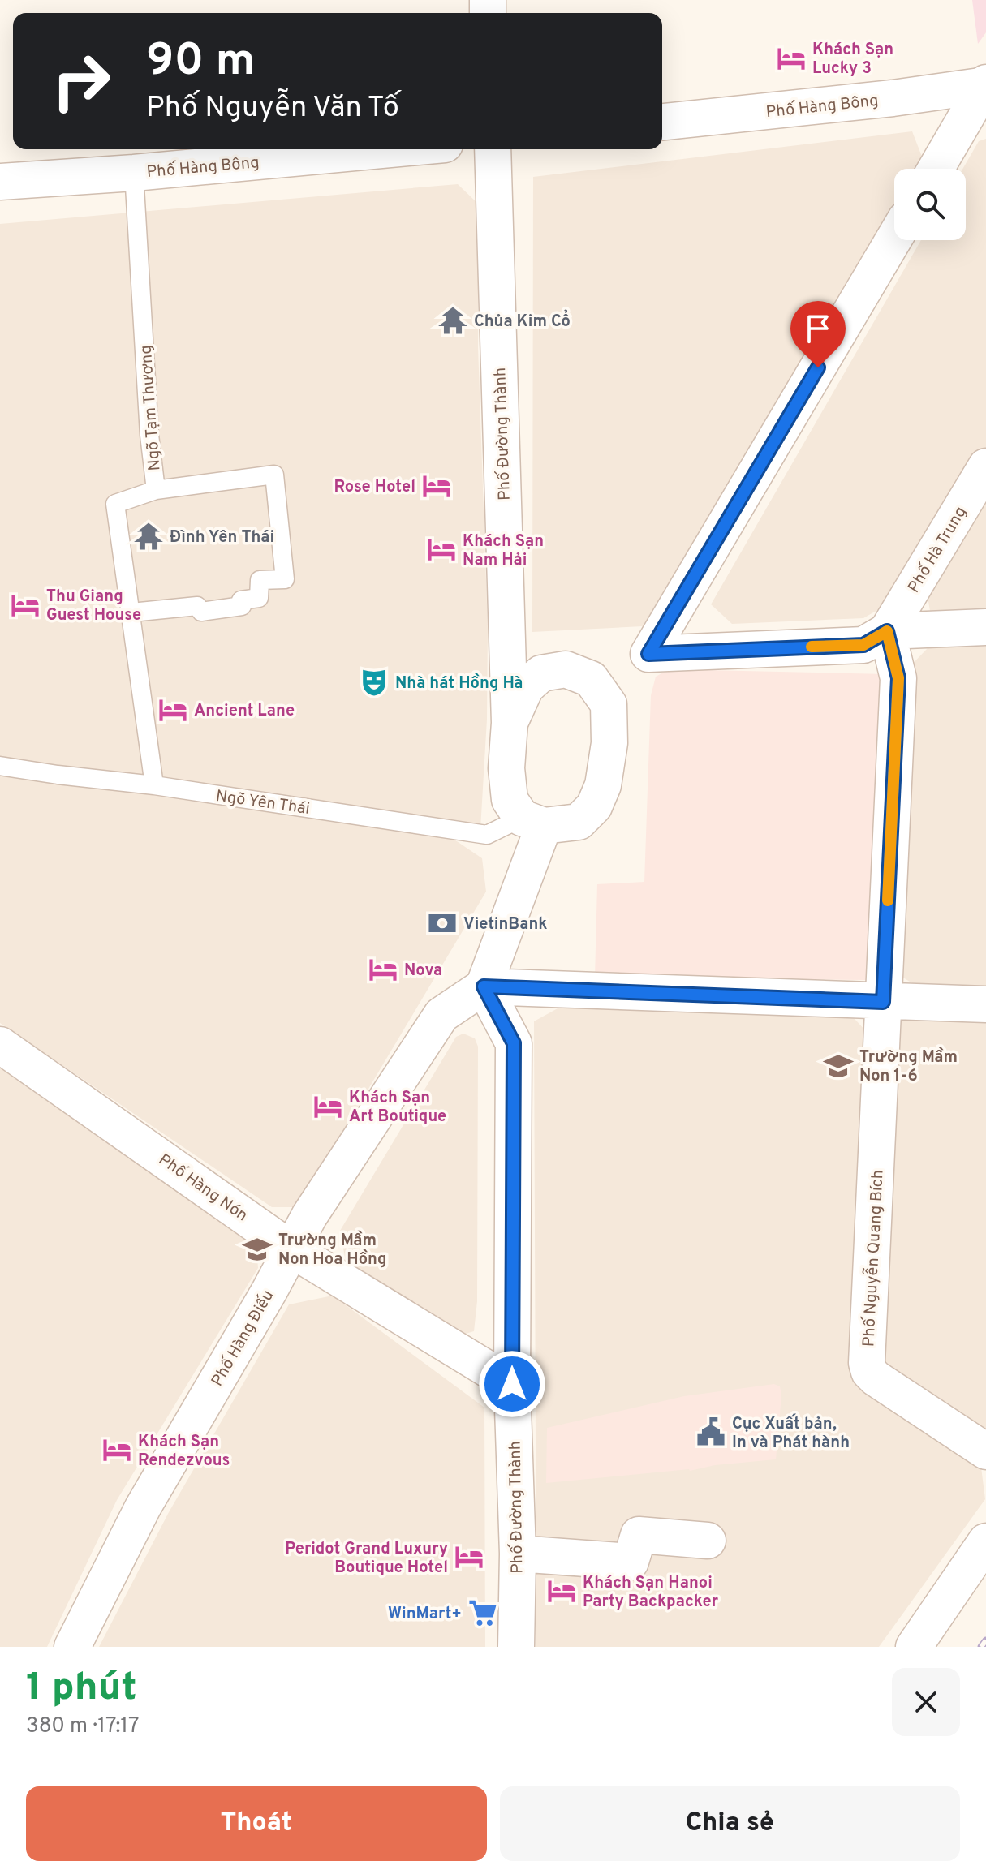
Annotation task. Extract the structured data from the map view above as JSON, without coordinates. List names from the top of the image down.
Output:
{
  "streets": {
    "street": [
      "Phố Hàng Bông",
      "Phố Đường Thành",
      "Phố Hà Trung",
      "Phố Hàng Nón",
      "Phố Nguyễn Quang Bích",
      "Phố Hàng Điếu"
    ],
    "lane": ["Ngõ Tạm Thương", "Ngõ Yên Thái"]
  },
  "crossings": [
    ["Phố Hàng Bông", "Ngõ Tạm Thương"],
    ["Ngõ Tạm Thương", "Ngõ Yên Thái"],
    ["Phố Đường Thành", "Ngõ Yên Thái"],
    ["Phố Đường Thành", "Phố Hàng Nón"],
    ["Phố Đường Thành", "Phố Hàng Điếu"],
    ["Phố Hà Trung", "Phố Nguyễn Quang Bích"],
    ["Phố Hàng Nón", "Phố Hàng Điếu"]
  ],
  "places": {
    "hotel": [
      "Khách Sạn Lucky 3",
      "Rose Hotel",
      "Khách Sạn Nam Hải",
      "Thu Giang Guest House",
      "Ancient Lane",
      "Nova",
      "Khách Sạn Art Boutique",
      "Khách Sạn Rendezvous",
      "Peridot Grand Luxury Boutique Hotel",
      "Khách Sạn Hanoi Party Backpacker"
    ],
    "temple": ["Chủa Kim Cổ", "Đình Yên Thái"],
    "theatre": ["Nhà hát Hồng Hà"],
    "bank": ["VietinBank"],
    "school or university": ["Trường Mầm Non 1-6", "Trường Mầm Non Hoa Hồng"],
    "public building": ["Cục Xuất bản, In và Phát hành"],
    "supermarket": ["WinMart+"]
  },
  "page": {
    "turn": ["90 m", "Phố Nguyễn Văn Tố"],
    "heading": ["1 phút", "380 m · 17:17"],
    "buttons": ["Thoát", "Chia sẻ"]
  }
}
